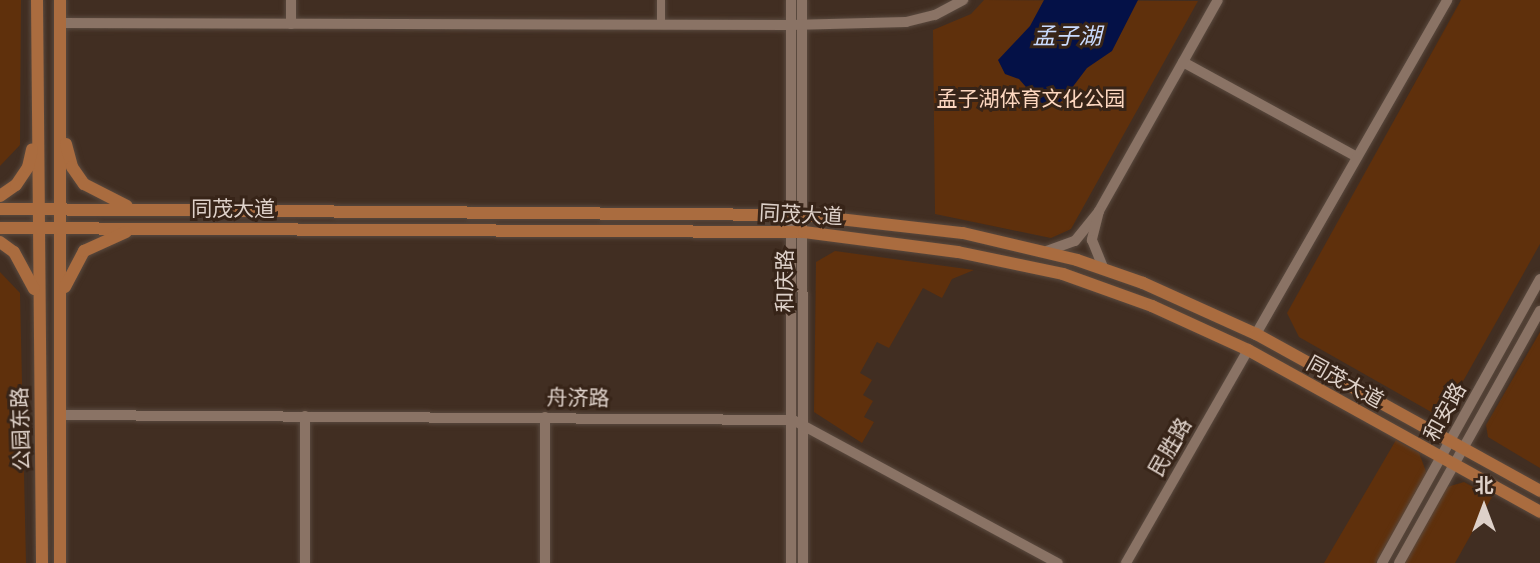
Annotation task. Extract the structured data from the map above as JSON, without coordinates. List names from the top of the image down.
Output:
{
  "streets": {
    "main road": ["同茂大道", "公园东路"],
    "street": [
      "和庆路",
      "舟济路",
      "和安路",
      "民胜路"
    ]
  },
  "crossings": [
    ["同茂大道", "和庆路"],
    ["同茂大道", "和安路"],
    ["同茂大道", "公园东路"],
    ["同茂大道", "民胜路"],
    ["和庆路", "舟济路"],
    ["舟济路", "公园东路"]
  ],
  "water": ["孟子湖"],
  "parks": ["孟子湖体育文化公园"],
  "north": "top"
}
